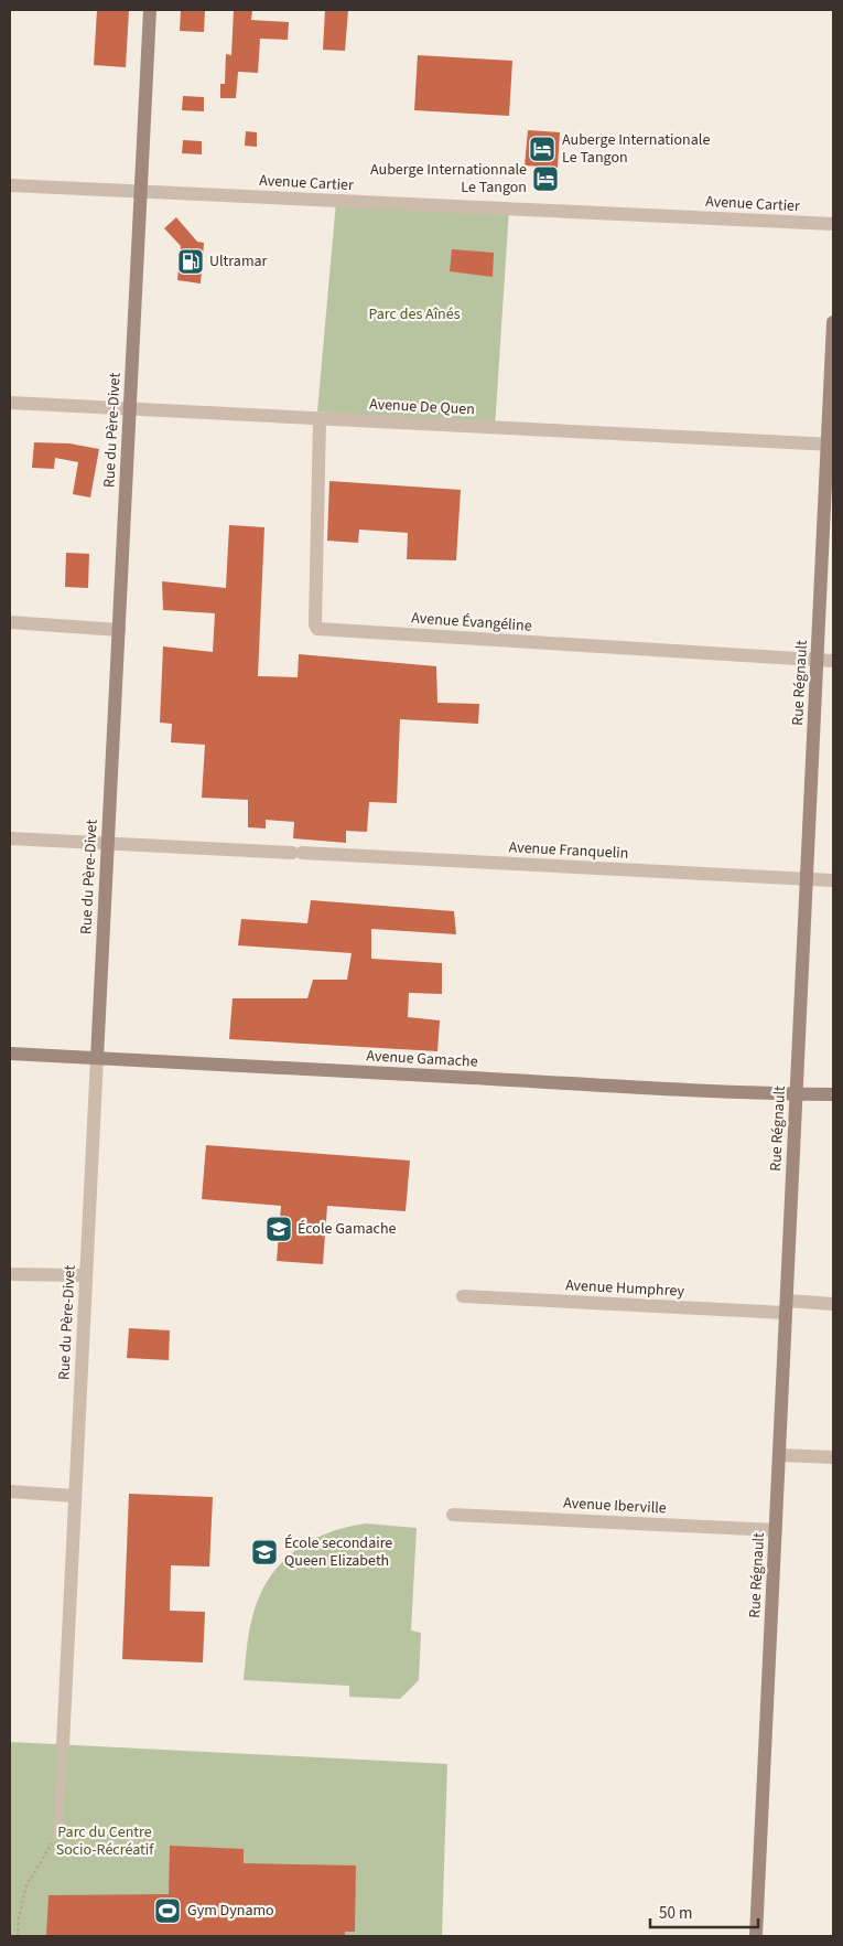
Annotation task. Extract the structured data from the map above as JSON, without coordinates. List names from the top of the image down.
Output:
{
  "streets": {
    "street": [
      "Avenue Cartier",
      "Avenue De Quen",
      "Rue du Père-Divet",
      "Avenue Évangéline",
      "Rue Régnault",
      "Avenue Franquelin",
      "Avenue Gamache",
      "Avenue Humphrey",
      "Avenue Iberville"
    ]
  },
  "crossings": [
    ["Avenue Cartier", "Rue du Père-Divet"],
    ["Avenue De Quen", "Rue du Père-Divet"],
    ["Avenue De Quen", "Avenue Évangéline"],
    ["Avenue De Quen", "Rue Régnault"],
    ["Rue du Père-Divet", "Avenue Franquelin"],
    ["Rue du Père-Divet", "Avenue Gamache"],
    ["Avenue Évangéline", "Rue Régnault"],
    ["Rue Régnault", "Avenue Franquelin"],
    ["Rue Régnault", "Avenue Gamache"],
    ["Rue Régnault", "Avenue Humphrey"],
    ["Rue Régnault", "Avenue Iberville"]
  ],
  "parks": ["Parc des Aînés", "Parc du Centre Socio-Récréatif"],
  "places": {
    "hotel": ["Auberge Internationale Le Tangon", "Auberge Internationnale Le Tangon"],
    "fuel station": ["Ultramar"],
    "school or university": ["École Gamache", "École secondaire Queen Elizabeth"],
    "sports": ["Gym Dynamo"]
  },
  "scale_bar": "50 m"
}
